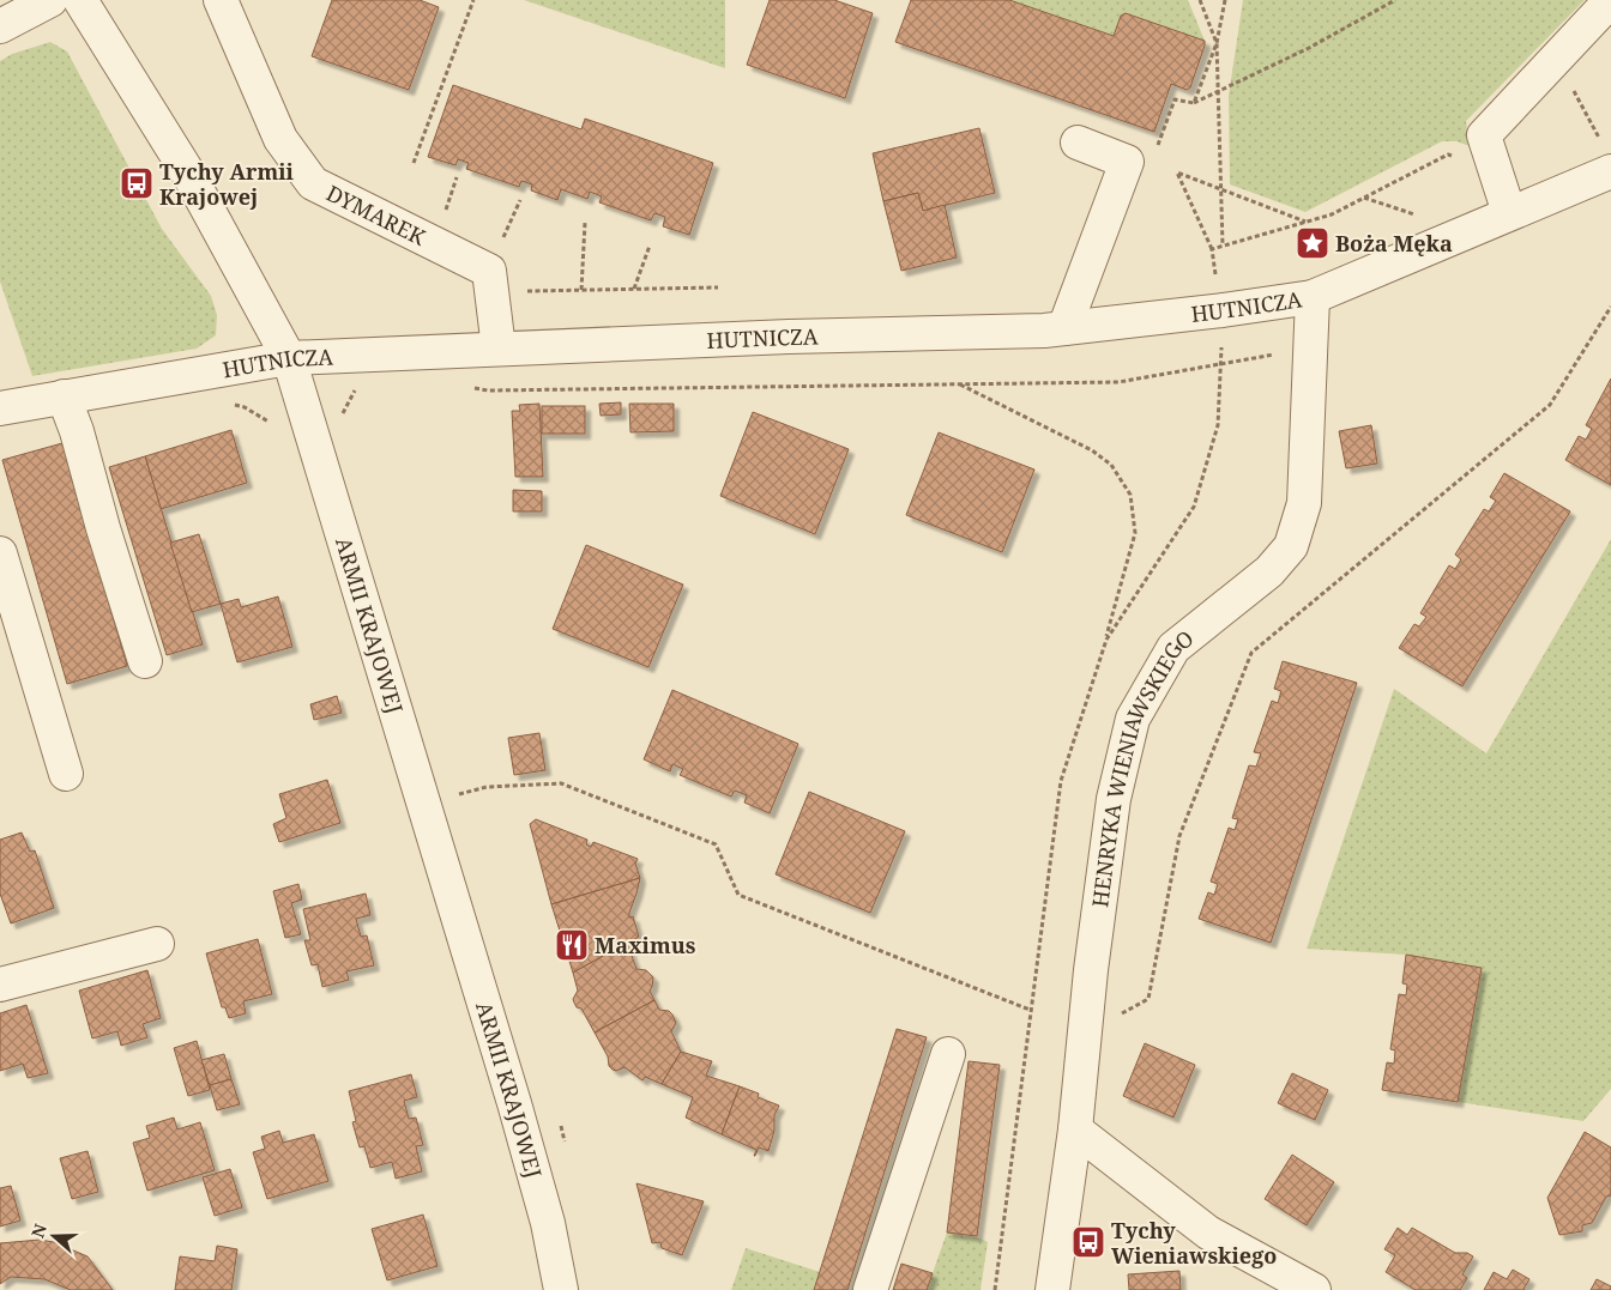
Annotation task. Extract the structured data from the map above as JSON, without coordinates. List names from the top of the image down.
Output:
{
  "streets": {
    "street": [
      "DYMAREK",
      "HUTNICZA",
      "ARMII KRAJOWEJ",
      "HENRYKA WIENIAWSKIEGO"
    ]
  },
  "crossings": [
    ["DYMAREK", "HUTNICZA"],
    ["HUTNICZA", "ARMII KRAJOWEJ"],
    ["HUTNICZA", "HENRYKA WIENIAWSKIEGO"]
  ],
  "places": {
    "bus stop": ["Tychy Armii Krajowej", "Tychy Wieniawskiego"],
    "place": ["Boża Męka"],
    "restaurant": ["Maximus"]
  },
  "north": "left"
}
